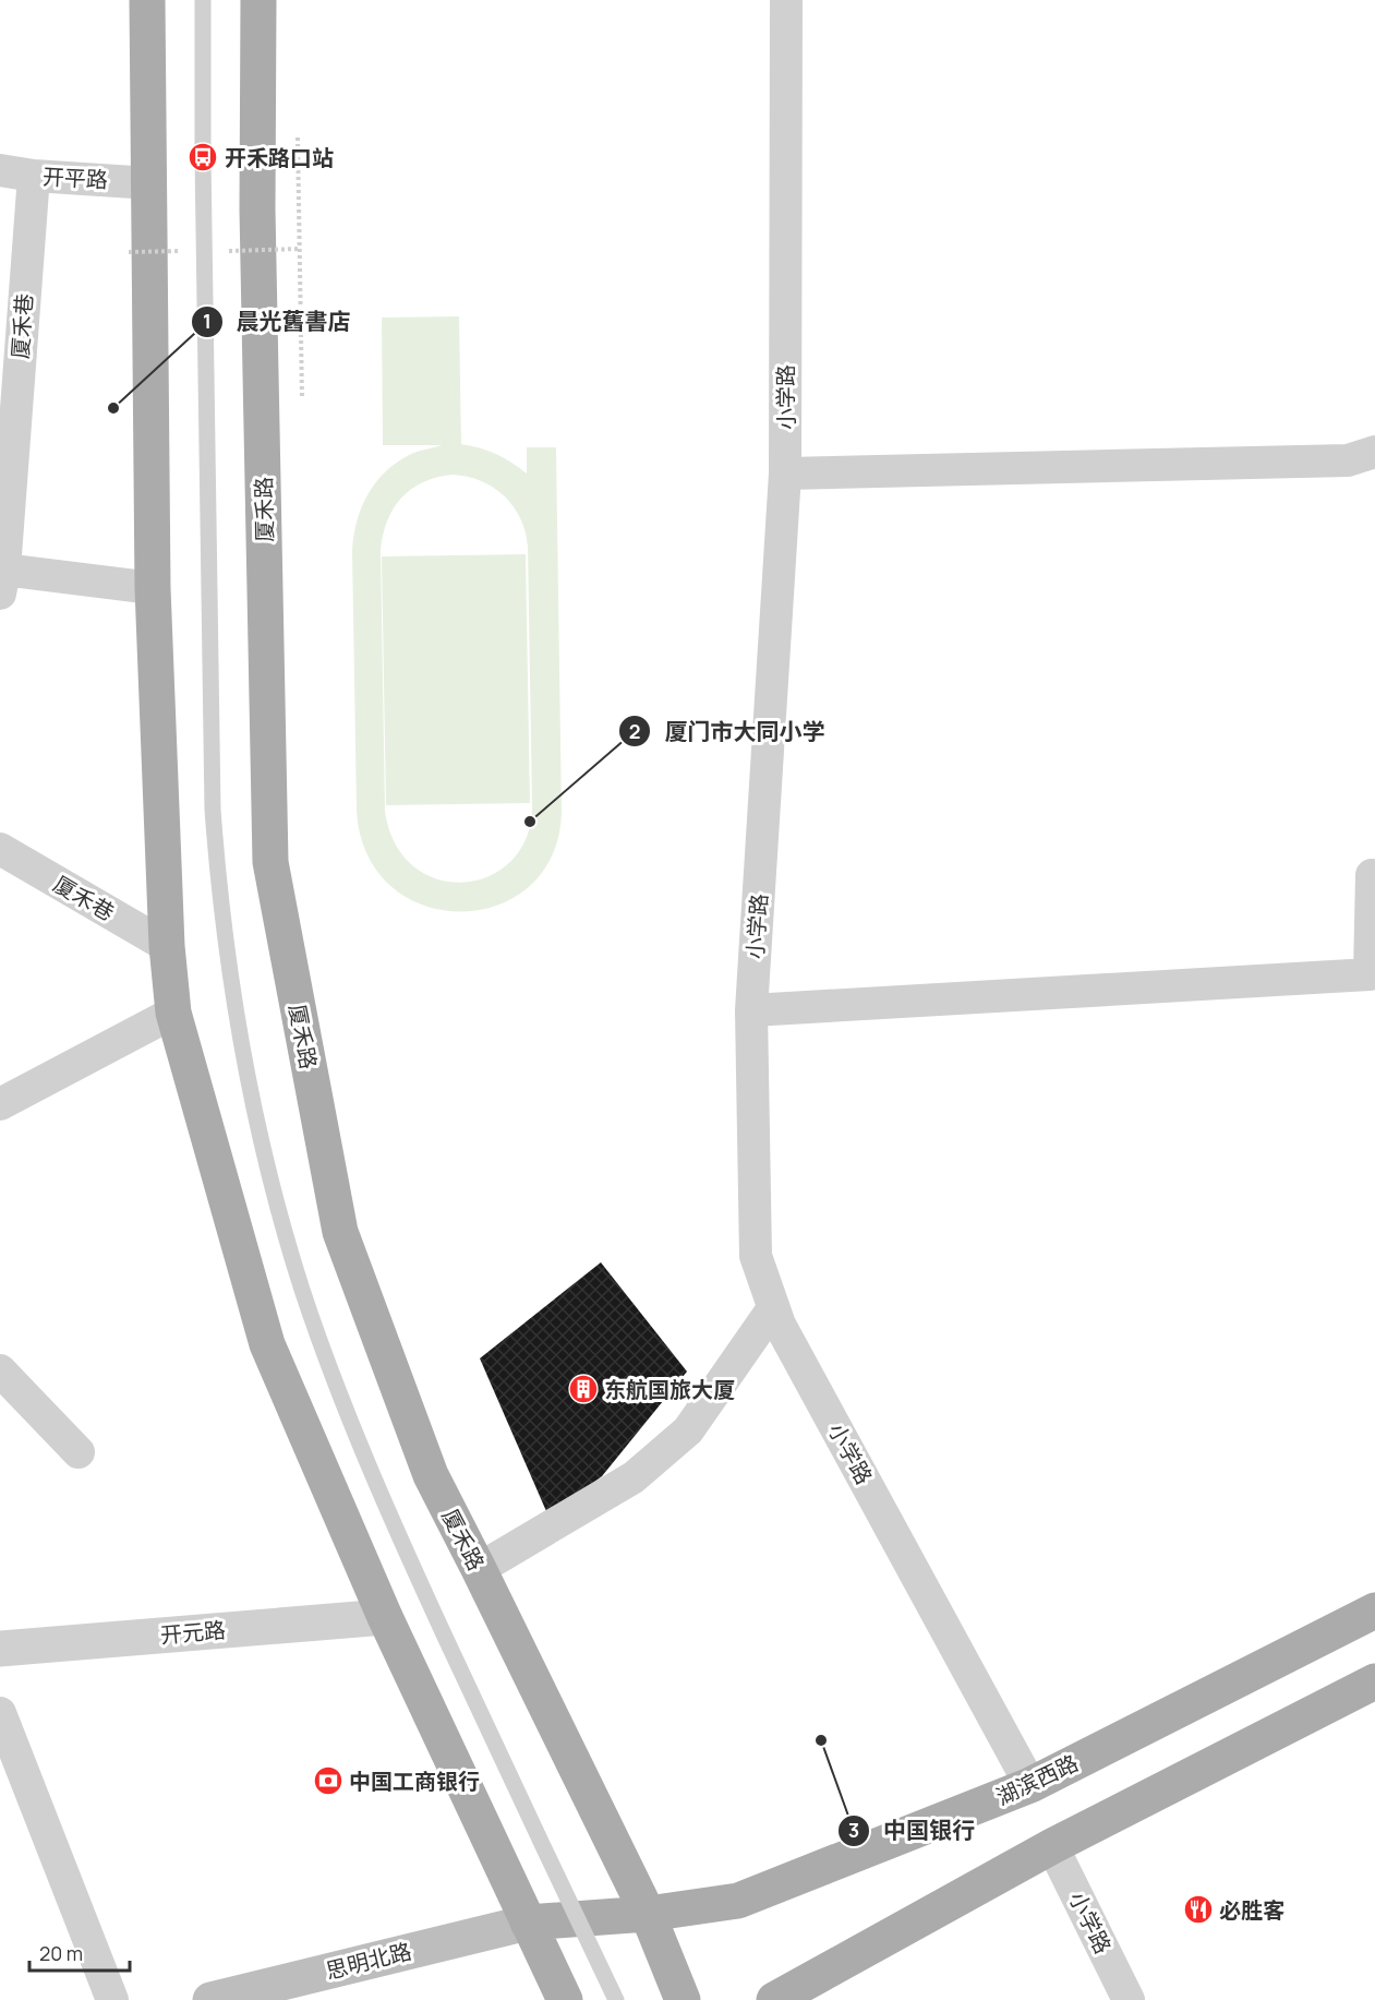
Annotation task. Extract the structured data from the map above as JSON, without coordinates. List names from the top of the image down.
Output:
{
  "streets": {
    "main road": ["厦禾路", "湖滨西路", "思明北路"],
    "street": [
      "开平路",
      "厦禾巷",
      "小学路",
      "开元路"
    ]
  },
  "crossings": [
    ["开平路", "厦禾巷"],
    ["小学路", "湖滨西路"],
    ["厦禾路", "湖滨西路"],
    ["湖滨西路", "思明北路"]
  ],
  "places": {
    "bus stop": ["开禾路口站"],
    "other": ["晨光舊書店", "厦门市大同小学", "中国银行"],
    "building": ["东航国旅大厦"],
    "bank": ["中国工商银行"],
    "restaurant": ["必胜客"]
  },
  "scale_bar": "20 m"
}
